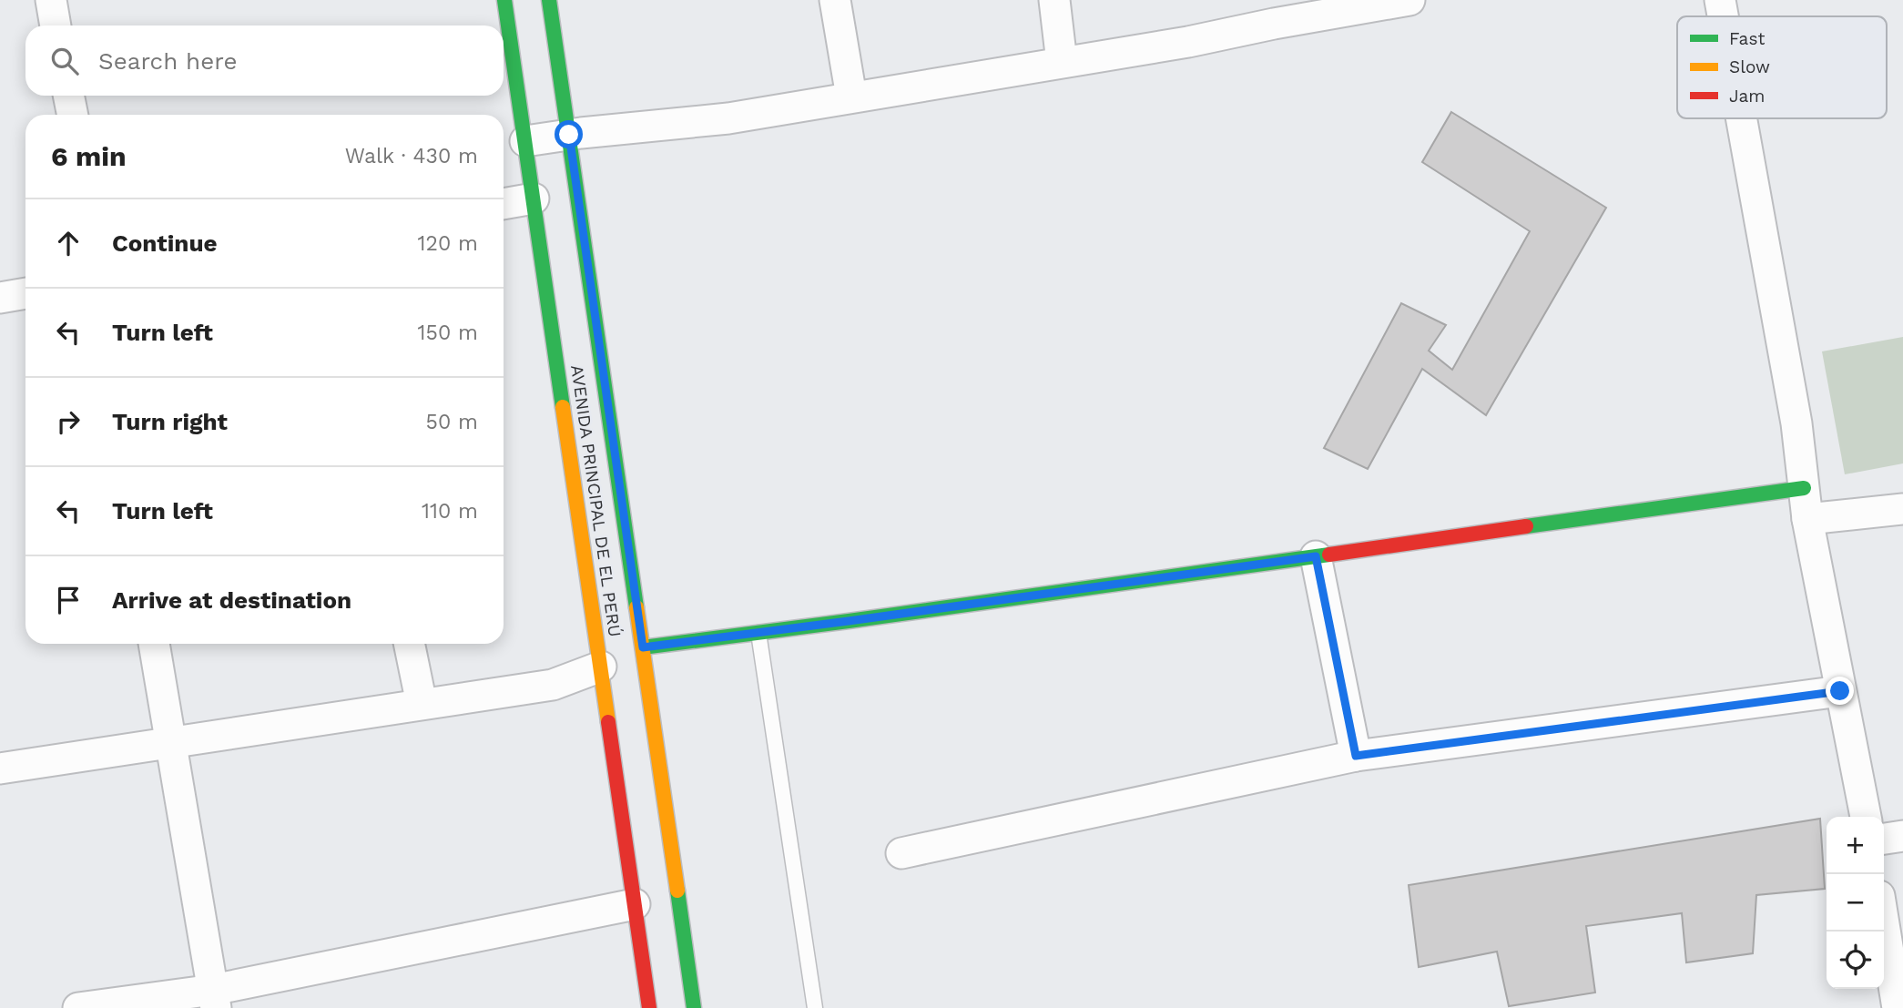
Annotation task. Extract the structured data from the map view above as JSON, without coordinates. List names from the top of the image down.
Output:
{
  "streets": {
    "street": ["AVENIDA PRINCIPAL DE EL PERÚ"]
  },
  "legend": ["Fast", "Slow", "Jam"],
  "page": {
    "search": "Search here",
    "heading": ["6 min", "Walk · 430 m"],
    "list": [
      ["Continue", "120 m"],
      ["Turn left", "150 m"],
      ["Turn right", "50 m"],
      ["Turn left", "110 m"],
      "Arrive at destination"
    ],
    "map_buttons": ["+", "−"]
  }
}
